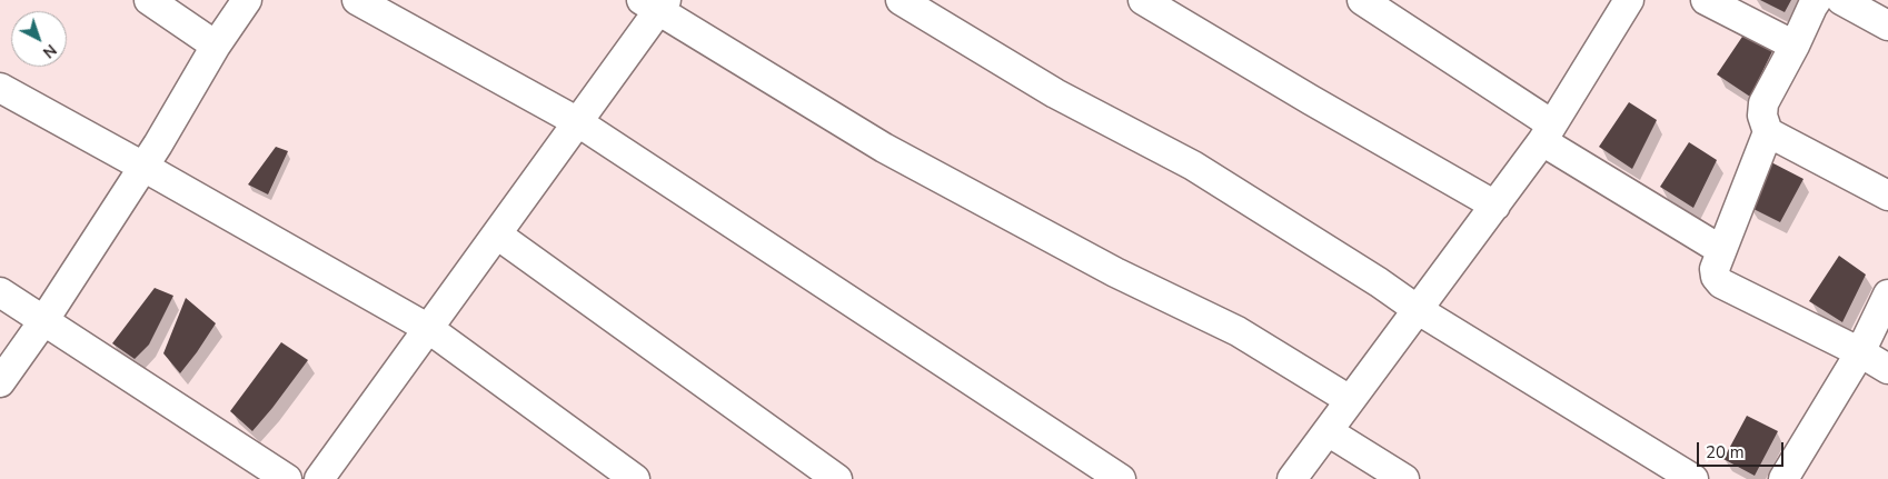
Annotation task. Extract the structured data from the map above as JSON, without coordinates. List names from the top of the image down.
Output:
{
  "scale_bar": "20 m",
  "north": "bottom right"
}
